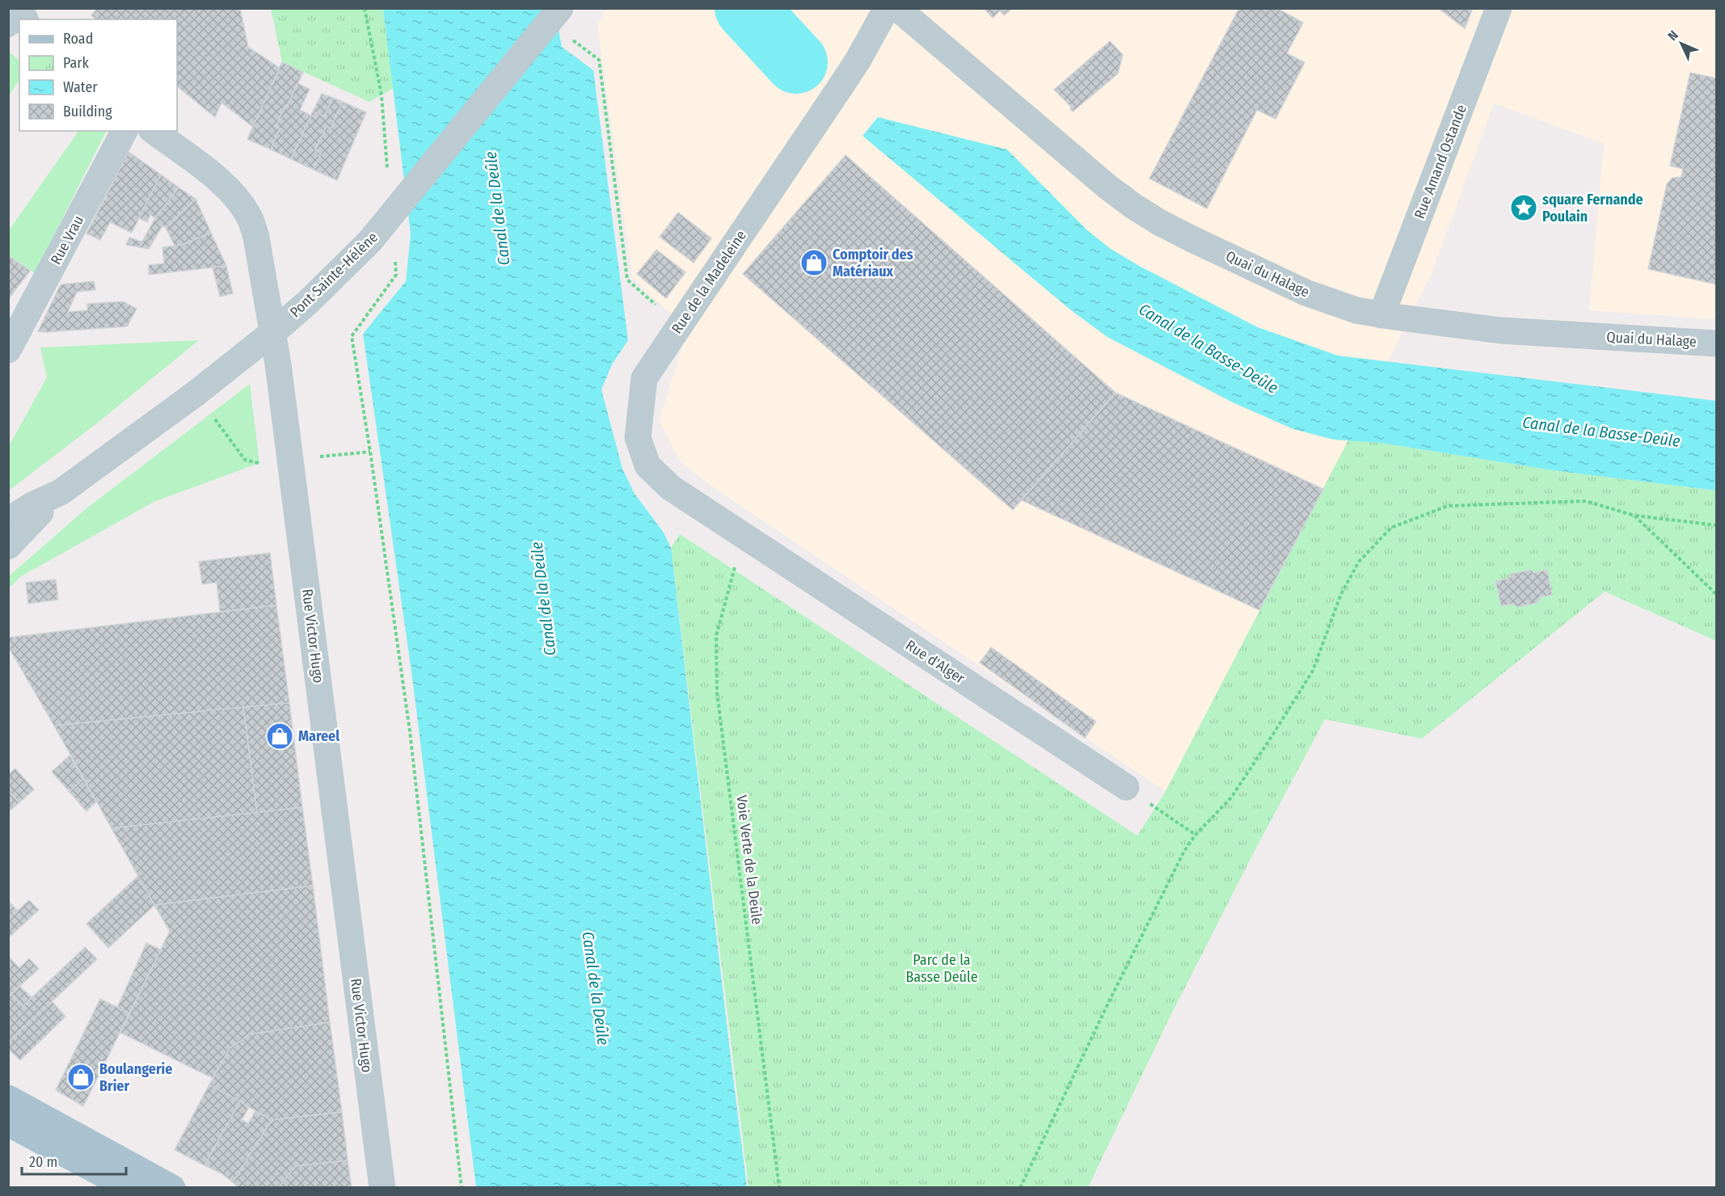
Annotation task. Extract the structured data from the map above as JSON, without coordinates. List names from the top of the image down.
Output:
{
  "streets": {
    "street": [
      "Rue Amand Ostande",
      "Rue Vrau",
      "Quai du Halage",
      "Pont Sainte-Hélène",
      "Rue de la Madeleine",
      "Rue Victor Hugo",
      "Rue d'Alger"
    ],
    "path": ["Voie Verte de la Deûle"]
  },
  "crossings": [
    ["Rue Amand Ostande", "Quai du Halage"],
    ["Rue de la Madeleine", "Rue d'Alger"],
    ["Rue de la Madeleine", "Voie Verte de la Deûle"],
    ["Rue d'Alger", "Voie Verte de la Deûle"]
  ],
  "water": ["Canal de la Deûle", "Canal de la Basse-Deûle"],
  "parks": ["Parc de la Basse Deûle"],
  "places": {
    "place": ["square Fernande Poulain"],
    "shop": ["Comptoir des Matériaux", "Mareel", "Boulangerie Brier"]
  },
  "legend": [
    "Road",
    "Park",
    "Water",
    "Building"
  ],
  "scale_bar": "20 m",
  "north": "top left"
}
